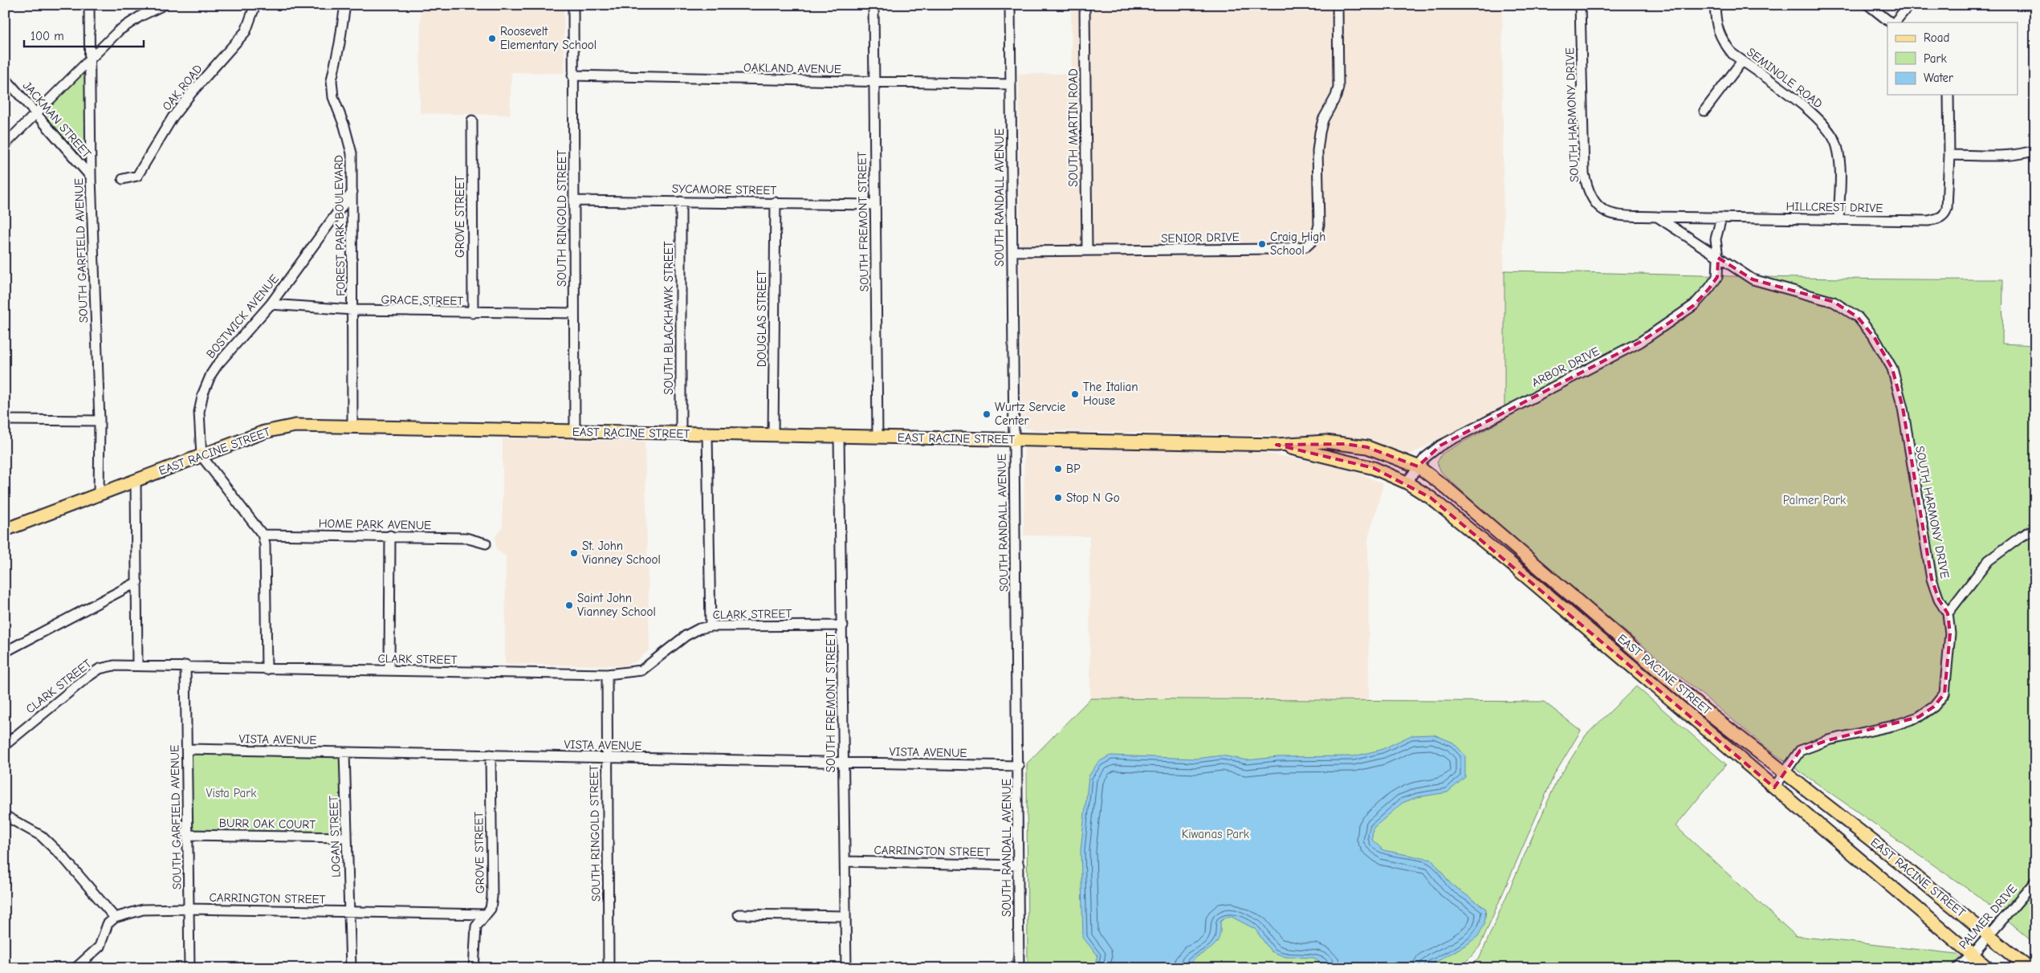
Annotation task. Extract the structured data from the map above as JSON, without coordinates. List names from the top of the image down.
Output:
{
  "streets": {
    "main road": ["EAST RACINE STREET"],
    "street": [
      "OAKLAND AVENUE",
      "SEMINOLE ROAD",
      "OAK ROAD",
      "SOUTH HARMONY DRIVE",
      "JACKMAN STREET",
      "SOUTH MARTIN ROAD",
      "SYCAMORE STREET",
      "SOUTH RANDALL AVENUE",
      "HILLCREST DRIVE",
      "GROVE STREET",
      "SOUTH RINGOLD STREET",
      "SOUTH FREMONT STREET",
      "FOREST PARK BOULEVARD",
      "SENIOR DRIVE",
      "SOUTH GARFIELD AVENUE",
      "GRACE STREET",
      "BOSTWICK AVENUE",
      "SOUTH BLACKHAWK STREET",
      "DOUGLAS STREET",
      "ARBOR DRIVE",
      "HOME PARK AVENUE",
      "CLARK STREET",
      "VISTA AVENUE",
      "BURR OAK COURT",
      "LOGAN STREET",
      "CARRINGTON STREET",
      "PALMER DRIVE"
    ]
  },
  "crossings": [
    ["OAKLAND AVENUE", "SOUTH RANDALL AVENUE"],
    ["OAKLAND AVENUE", "SOUTH RINGOLD STREET"],
    ["OAKLAND AVENUE", "SOUTH FREMONT STREET"],
    ["SEMINOLE ROAD", "HILLCREST DRIVE"],
    ["SOUTH HARMONY DRIVE", "HILLCREST DRIVE"],
    ["SOUTH HARMONY DRIVE", "ARBOR DRIVE"],
    ["SOUTH HARMONY DRIVE", "EAST RACINE STREET"],
    ["JACKMAN STREET", "SOUTH GARFIELD AVENUE"],
    ["SOUTH MARTIN ROAD", "SENIOR DRIVE"],
    ["SYCAMORE STREET", "SOUTH RINGOLD STREET"],
    ["SYCAMORE STREET", "SOUTH FREMONT STREET"],
    ["SYCAMORE STREET", "SOUTH BLACKHAWK STREET"],
    ["SYCAMORE STREET", "DOUGLAS STREET"],
    ["SOUTH RANDALL AVENUE", "SENIOR DRIVE"],
    ["SOUTH RANDALL AVENUE", "EAST RACINE STREET"],
    ["SOUTH RANDALL AVENUE", "VISTA AVENUE"],
    ["SOUTH RANDALL AVENUE", "CARRINGTON STREET"],
    ["GROVE STREET", "GRACE STREET"],
    ["GROVE STREET", "VISTA AVENUE"],
    ["GROVE STREET", "CARRINGTON STREET"],
    ["SOUTH RINGOLD STREET", "GRACE STREET"],
    ["SOUTH RINGOLD STREET", "EAST RACINE STREET"],
    ["SOUTH RINGOLD STREET", "CLARK STREET"],
    ["SOUTH RINGOLD STREET", "VISTA AVENUE"],
    ["SOUTH FREMONT STREET", "EAST RACINE STREET"],
    ["SOUTH FREMONT STREET", "CLARK STREET"],
    ["SOUTH FREMONT STREET", "VISTA AVENUE"],
    ["SOUTH FREMONT STREET", "CARRINGTON STREET"],
    ["FOREST PARK BOULEVARD", "GRACE STREET"],
    ["FOREST PARK BOULEVARD", "BOSTWICK AVENUE"],
    ["FOREST PARK BOULEVARD", "EAST RACINE STREET"],
    ["SOUTH GARFIELD AVENUE", "EAST RACINE STREET"],
    ["SOUTH GARFIELD AVENUE", "CLARK STREET"],
    ["SOUTH GARFIELD AVENUE", "VISTA AVENUE"],
    ["SOUTH GARFIELD AVENUE", "BURR OAK COURT"],
    ["SOUTH GARFIELD AVENUE", "CARRINGTON STREET"],
    ["GRACE STREET", "BOSTWICK AVENUE"],
    ["BOSTWICK AVENUE", "EAST RACINE STREET"],
    ["SOUTH BLACKHAWK STREET", "EAST RACINE STREET"],
    ["DOUGLAS STREET", "EAST RACINE STREET"],
    ["ARBOR DRIVE", "EAST RACINE STREET"],
    ["EAST RACINE STREET", "PALMER DRIVE"],
    ["VISTA AVENUE", "LOGAN STREET"],
    ["BURR OAK COURT", "LOGAN STREET"],
    ["LOGAN STREET", "CARRINGTON STREET"]
  ],
  "parks": ["Palmer Park", "Vista Park", "Kiwanas Park"],
  "places": [
    "Roosevelt Elementary School",
    "Craig High School",
    "The Italian House",
    "Wurtz Servcie Center",
    "BP",
    "Stop N Go",
    "St. John Vianney School",
    "Saint John Vianney School"
  ],
  "legend": ["Road", "Park", "Water"],
  "scale_bar": "100 m"
}
